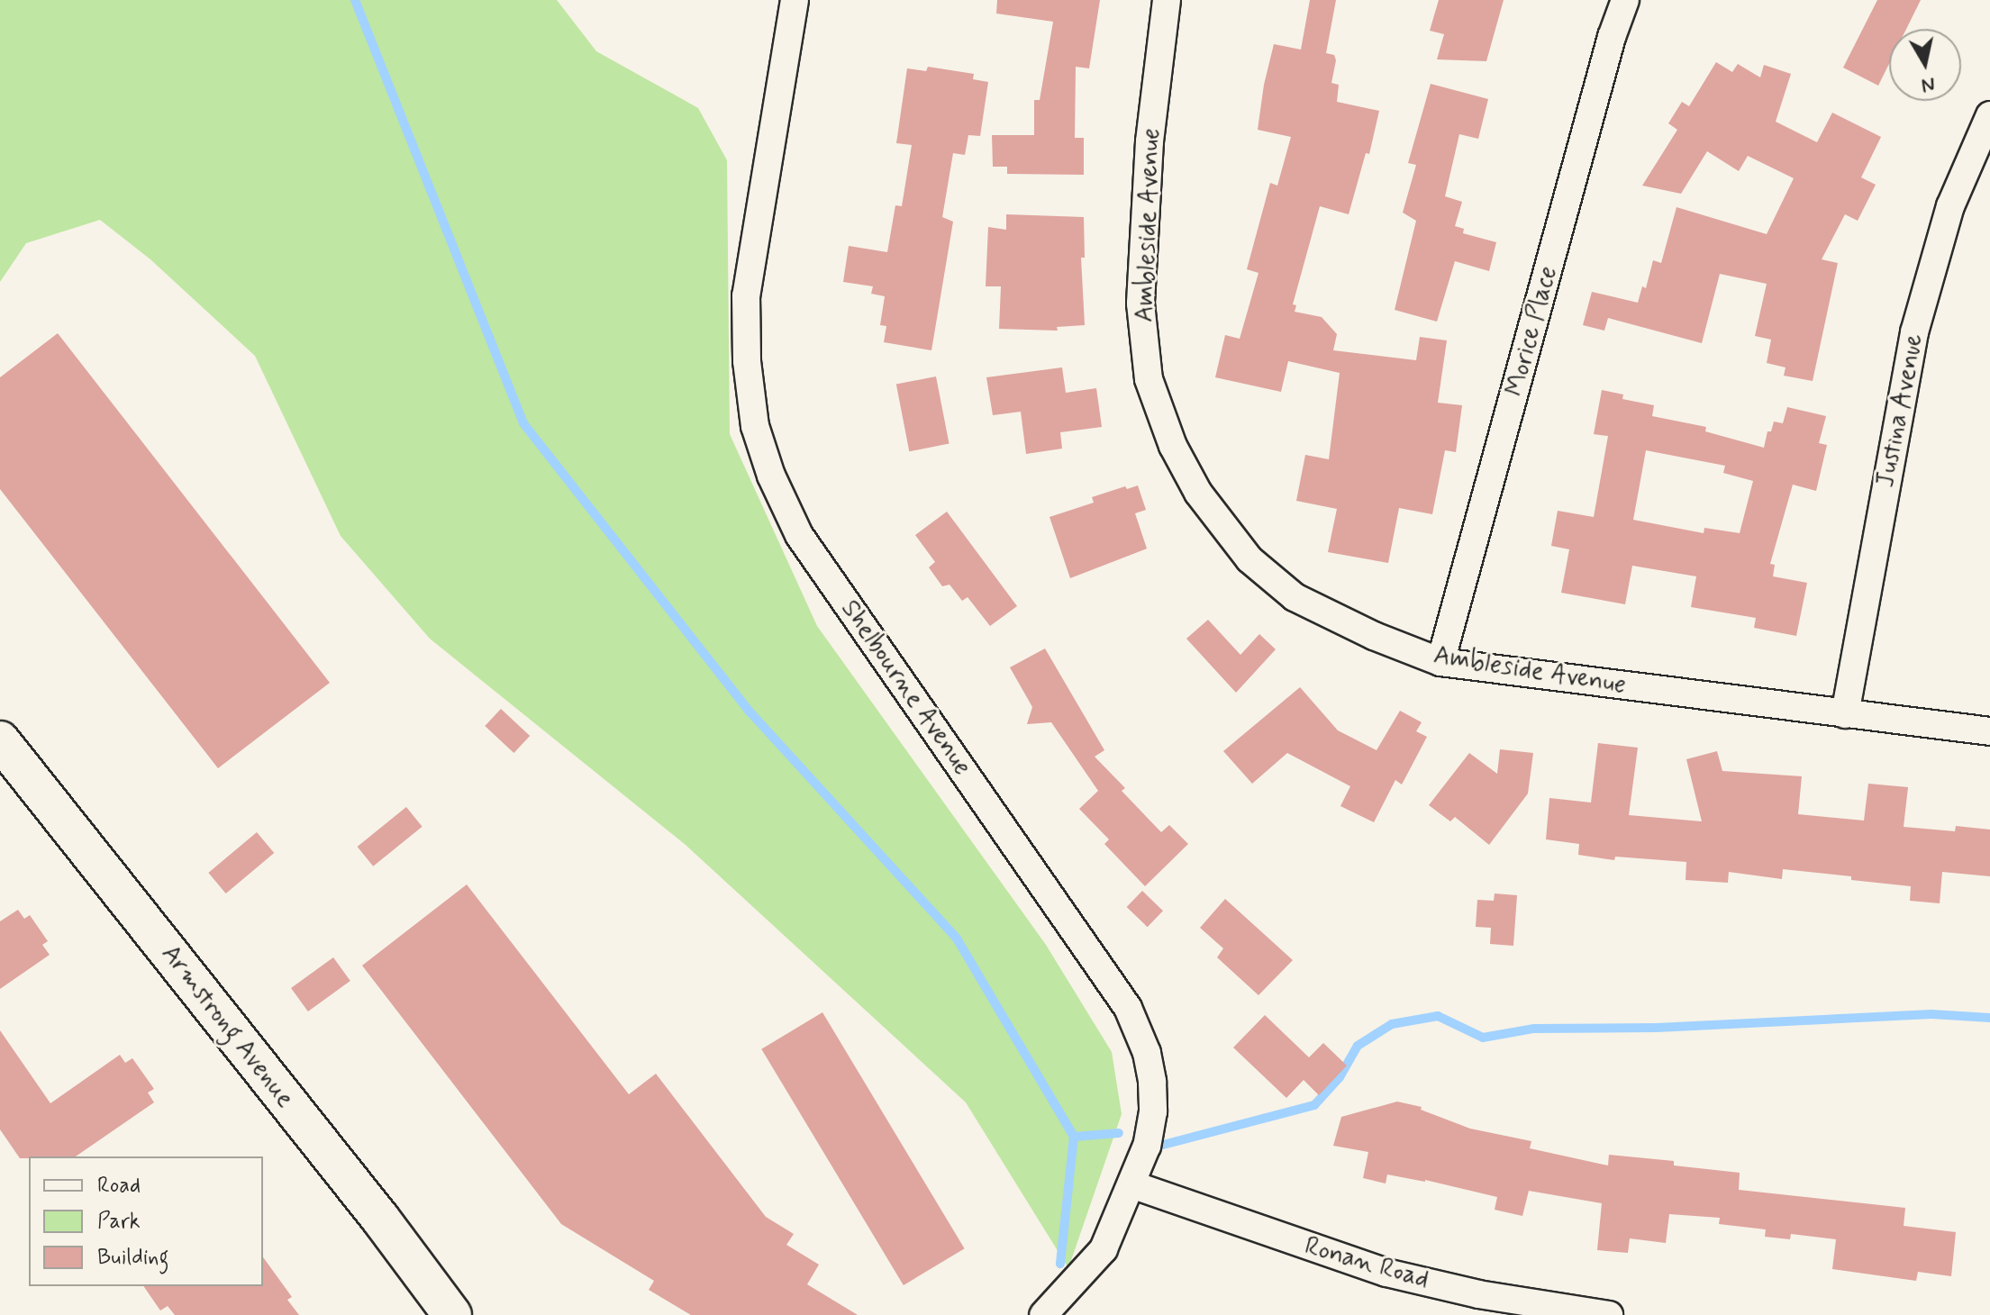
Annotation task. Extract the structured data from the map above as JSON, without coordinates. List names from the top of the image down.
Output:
{
  "streets": {
    "street": [
      "Ambleside Avenue",
      "Morice Place",
      "Justina Avenue",
      "Shelbourne Avenue",
      "Armstrong Avenue",
      "Ronan Road"
    ]
  },
  "crossings": [
    ["Ambleside Avenue", "Morice Place"],
    ["Ambleside Avenue", "Justina Avenue"],
    ["Shelbourne Avenue", "Ronan Road"]
  ],
  "legend": ["Road", "Park", "Building"],
  "north": "bottom"
}
